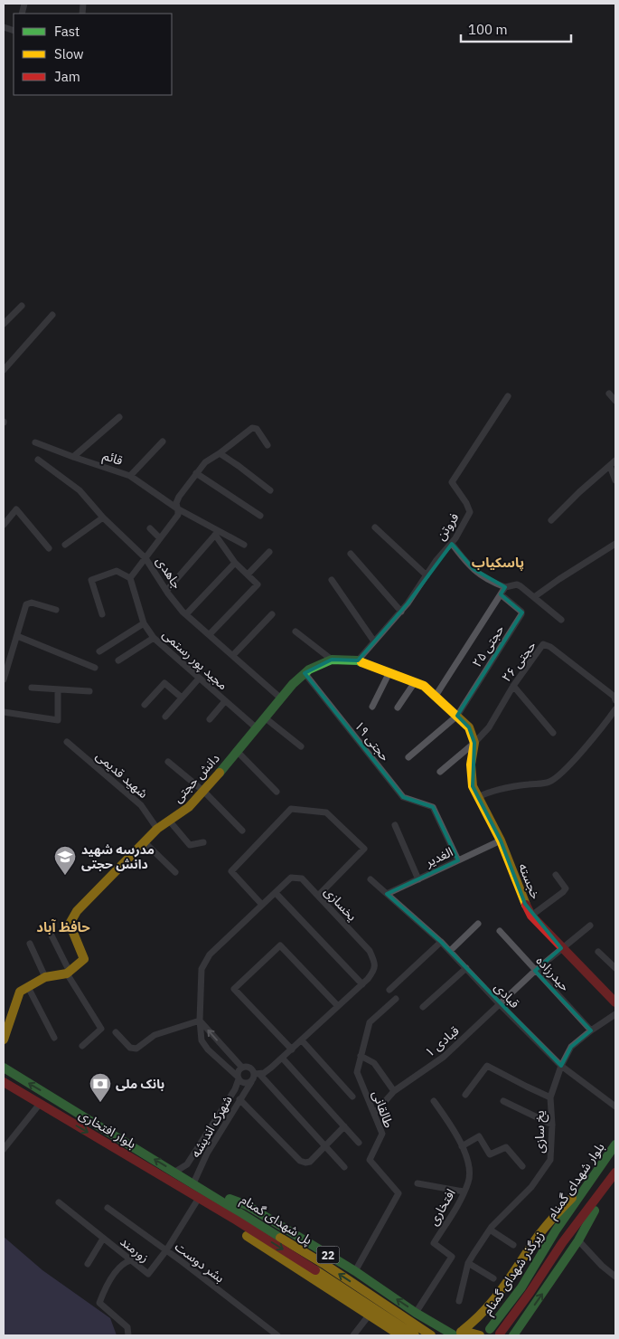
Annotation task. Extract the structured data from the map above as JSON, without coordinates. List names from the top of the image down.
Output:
{
  "streets": {
    "main road": [
      "دانش حجتی",
      "خجسته",
      "بلوار افتخاری",
      "بلوار شهدای گمنام",
      "پل شهدای گمنام",
      "22",
      "زیرگذر شهدای گمنام"
    ],
    "street": [
      "قائم",
      "فروتن",
      "جاهدی",
      "حجتی ۲۵",
      "مجید پور رستمی",
      "حجتی ۲۶",
      "حجتی ۱۹",
      "شهید قدیمی",
      "الغدیر",
      "یخسازی",
      "حیدرزاده",
      "قبادی",
      "قبادی ۱",
      "طالقانی",
      "شهرک اندیشه",
      "یخ سازی",
      "افتخاری",
      "زورمند",
      "بشر دوست"
    ]
  },
  "crossings": [
    ["فروتن", "دانش حجتی"],
    ["جاهدی", "دانش حجتی"],
    ["حجتی ۲۵", "دانش حجتی"],
    ["مجید پور رستمی", "دانش حجتی"],
    ["حجتی ۲۶", "دانش حجتی"],
    ["حجتی ۲۶", "خجسته"],
    ["حجتی ۱۹", "دانش حجتی"],
    ["حجتی ۱۹", "الغدیر"],
    ["شهید قدیمی", "دانش حجتی"],
    ["دانش حجتی", "خجسته"],
    ["الغدیر", "خجسته"],
    ["الغدیر", "قبادی"],
    ["خجسته", "قبادی ۱"],
    ["یخسازی", "شهرک اندیشه"],
    ["حیدرزاده", "قبادی ۱"],
    ["حیدرزاده", "یخ سازی"],
    ["قبادی", "قبادی ۱"],
    ["قبادی", "یخ سازی"],
    ["قبادی ۱", "طالقانی"],
    ["طالقانی", "22"],
    ["شهرک اندیشه", "بلوار افتخاری"],
    ["شهرک اندیشه", "پل شهدای گمنام"],
    ["شهرک اندیشه", "22"],
    ["بلوار افتخاری", "پل شهدای گمنام"],
    ["بلوار افتخاری", "زورمند"],
    ["بلوار افتخاری", "22"],
    ["بلوار شهدای گمنام", "زیرگذر شهدای گمنام"],
    ["افتخاری", "22"],
    ["پل شهدای گمنام", "زورمند"],
    ["پل شهدای گمنام", "22"],
    ["زورمند", "22"],
    ["زورمند", "بشر دوست"]
  ],
  "districts": ["پاسکیاب", "حافظ آباد"],
  "places": {
    "school or university": ["مدرسه شهید دانش حجتی"],
    "bank": ["بانک ملی"]
  },
  "legend": ["Fast", "Slow", "Jam"],
  "scale_bar": "100 m"
}
